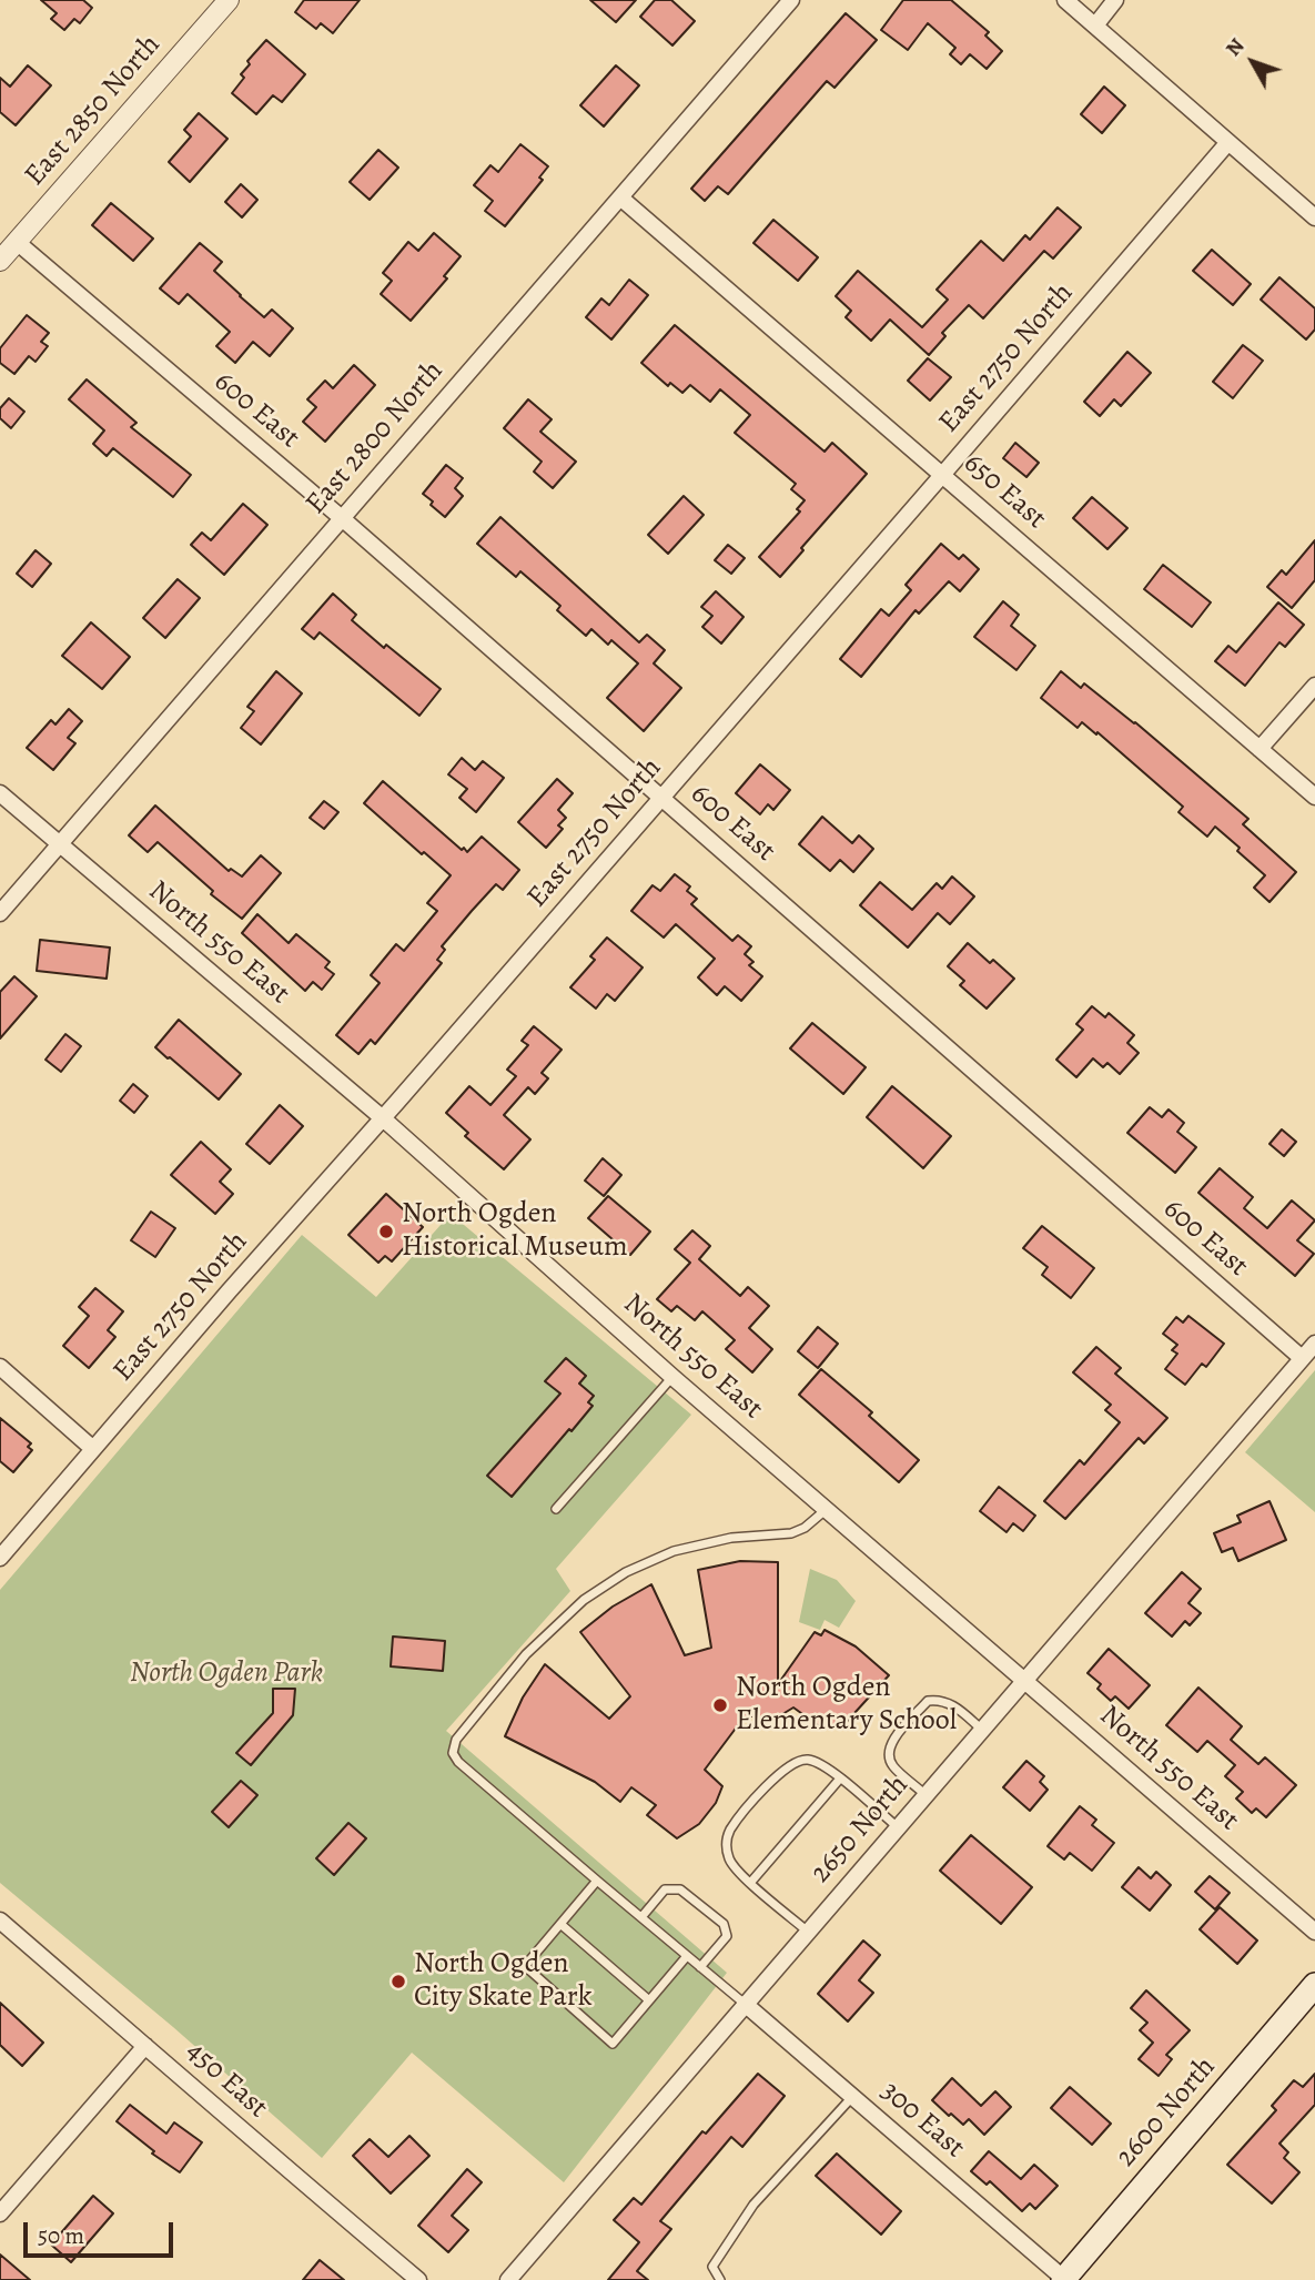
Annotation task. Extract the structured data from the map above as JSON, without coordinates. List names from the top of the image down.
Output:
{
  "streets": {
    "main road": ["2600 North"],
    "street": [
      "East 2850 North",
      "East 2750 North",
      "600 East",
      "East 2800 North",
      "650 East",
      "North 550 East",
      "2650 North",
      "450 East",
      "300 East"
    ]
  },
  "crossings": [
    ["East 2850 North", "600 East"],
    ["East 2750 North", "600 East"],
    ["East 2750 North", "650 East"],
    ["East 2750 North", "North 550 East"],
    ["600 East", "East 2800 North"],
    ["600 East", "2650 North"],
    ["East 2800 North", "650 East"],
    ["East 2800 North", "North 550 East"],
    ["North 550 East", "2650 North"],
    ["2650 North", "300 East"],
    ["2600 North", "300 East"]
  ],
  "parks": ["North Ogden Park"],
  "places": ["North Ogden Historical Museum", "North Ogden Elementary School", "North Ogden City Skate Park"],
  "scale_bar": "50 m",
  "north": "top left"
}
